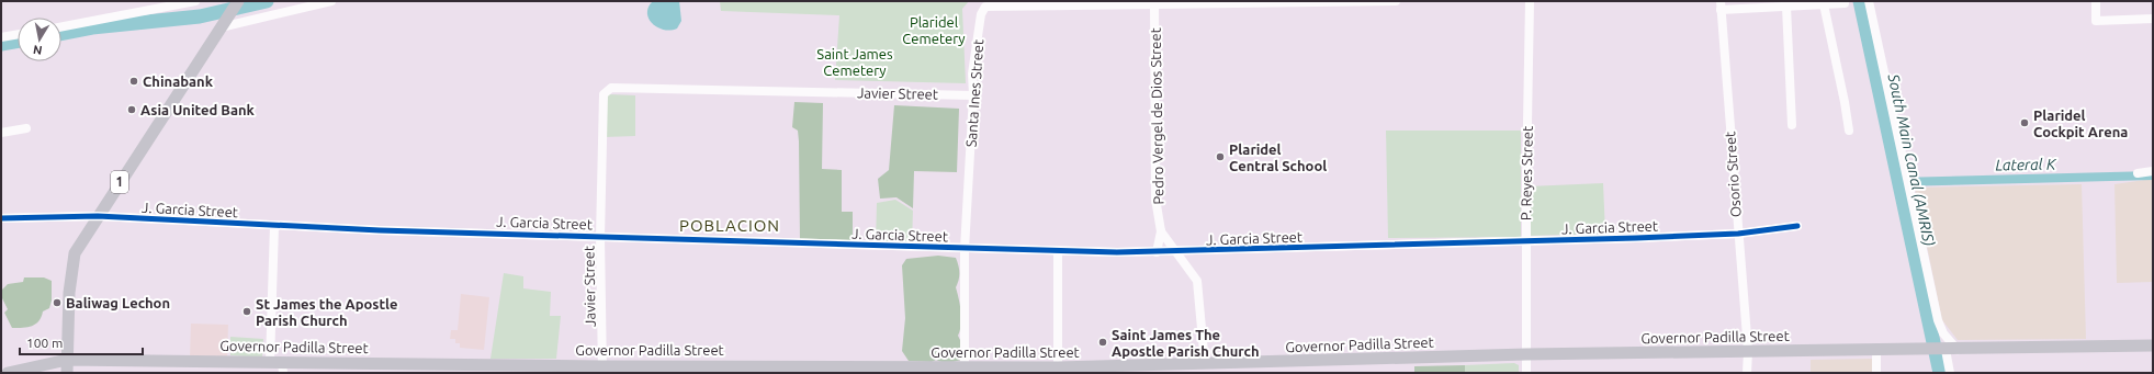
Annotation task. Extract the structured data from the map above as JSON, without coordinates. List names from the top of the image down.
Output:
{
  "streets": {
    "main road": ["1", "Governor Padilla Street"],
    "street": [
      "Javier Street",
      "Santa Ines Street",
      "Pedro Vergel de Dios Street",
      "P. Reyes Street",
      "Osorio Street",
      "J. Garcia Street"
    ]
  },
  "crossings": [
    ["Javier Street", "Santa Ines Street"],
    ["Javier Street", "J. Garcia Street"],
    ["Javier Street", "Governor Padilla Street"],
    ["Santa Ines Street", "Pedro Vergel de Dios Street"],
    ["Santa Ines Street", "J. Garcia Street"],
    ["Santa Ines Street", "Governor Padilla Street"],
    ["Pedro Vergel de Dios Street", "J. Garcia Street"],
    ["Pedro Vergel de Dios Street", "Governor Padilla Street"],
    ["P. Reyes Street", "J. Garcia Street"],
    ["P. Reyes Street", "Governor Padilla Street"],
    ["Osorio Street", "J. Garcia Street"],
    ["Osorio Street", "Governor Padilla Street"],
    ["1", "J. Garcia Street"],
    ["1", "Governor Padilla Street"]
  ],
  "districts": ["POBLACION"],
  "water": ["South Main Canal (AMRIS)", "Lateral K"],
  "parks": ["Plaridel Cemetery", "Saint James Cemetery"],
  "places": [
    "Chinabank",
    "Asia United Bank",
    "Plaridel Cockpit Arena",
    "Plaridel Central School",
    "Baliwag Lechon",
    "St James the Apostle Parish Church",
    "Saint James The Apostle Parish Church"
  ],
  "scale_bar": "100 m",
  "north": "bottom"
}
